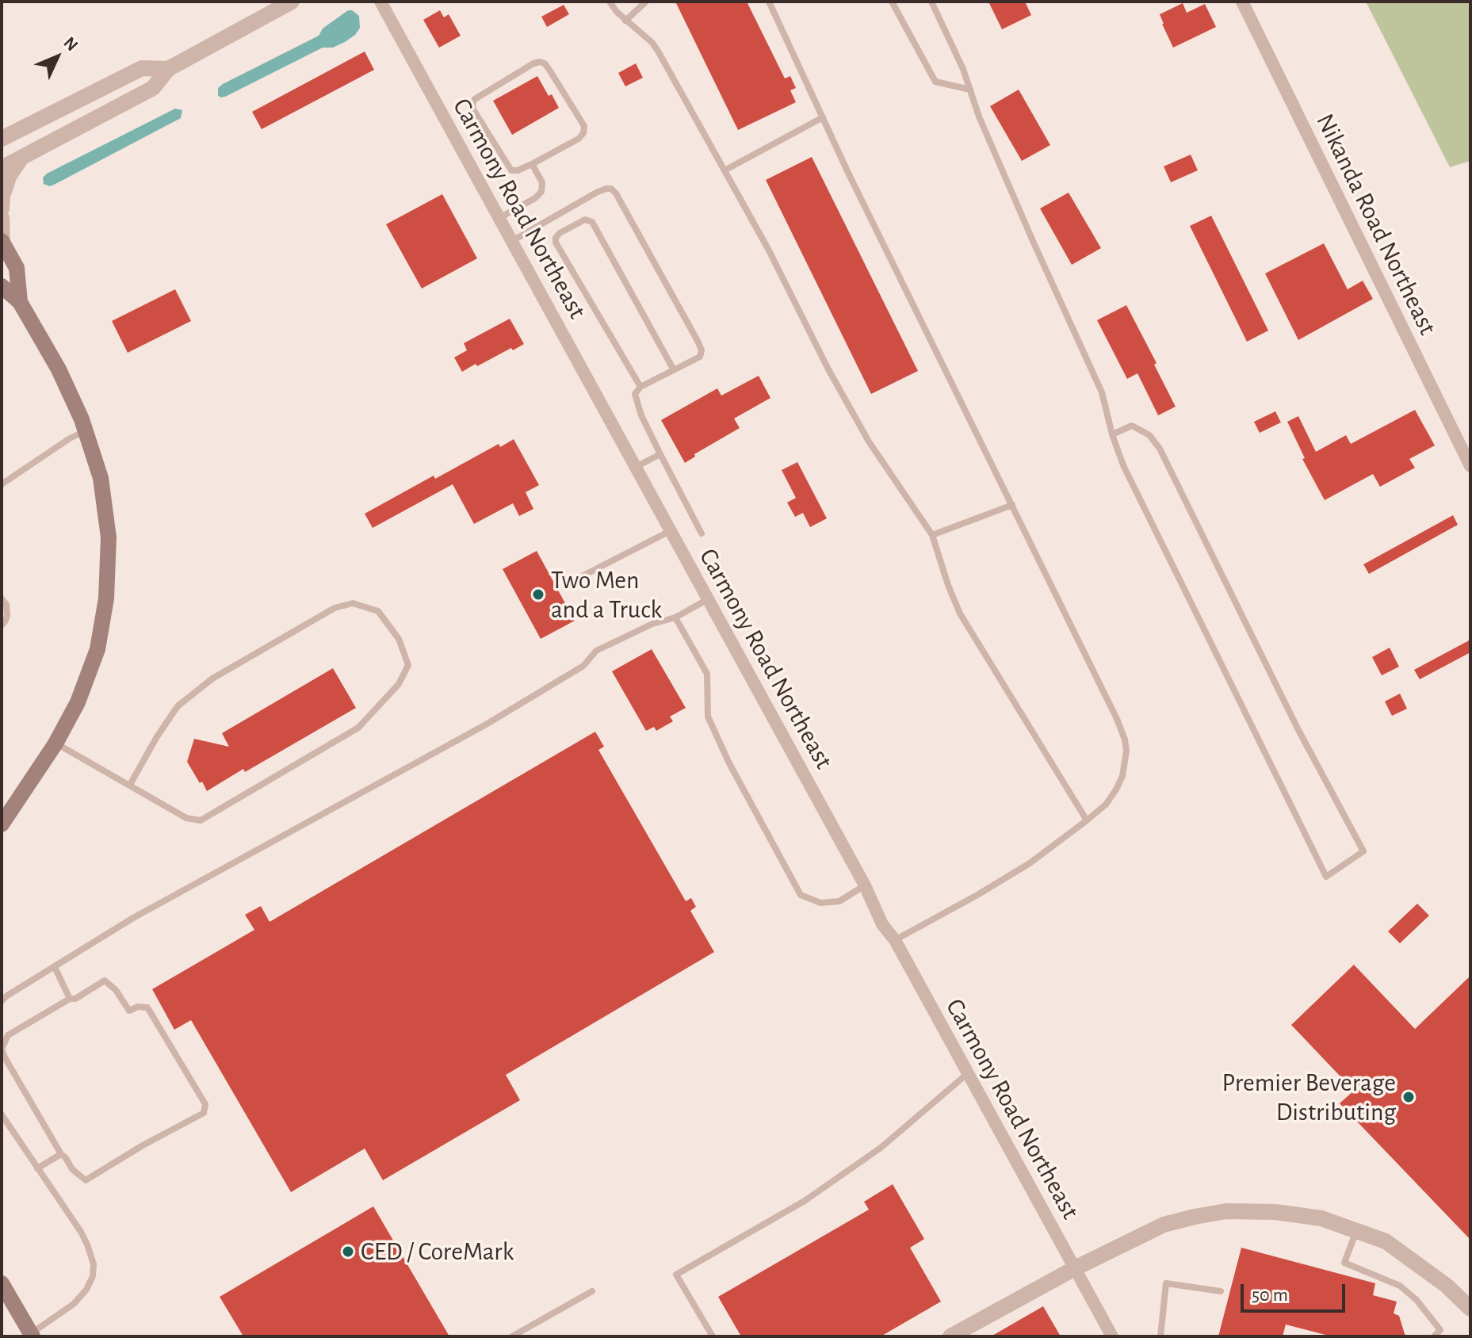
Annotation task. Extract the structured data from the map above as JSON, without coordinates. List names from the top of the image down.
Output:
{
  "streets": {
    "street": ["Carmony Road Northeast", "Nikanda Road Northeast"]
  },
  "places": ["Two Men and a Truck", "Premier Beverage Distributing", "CED / CoreMark"],
  "scale_bar": "50 m",
  "north": "top right"
}
